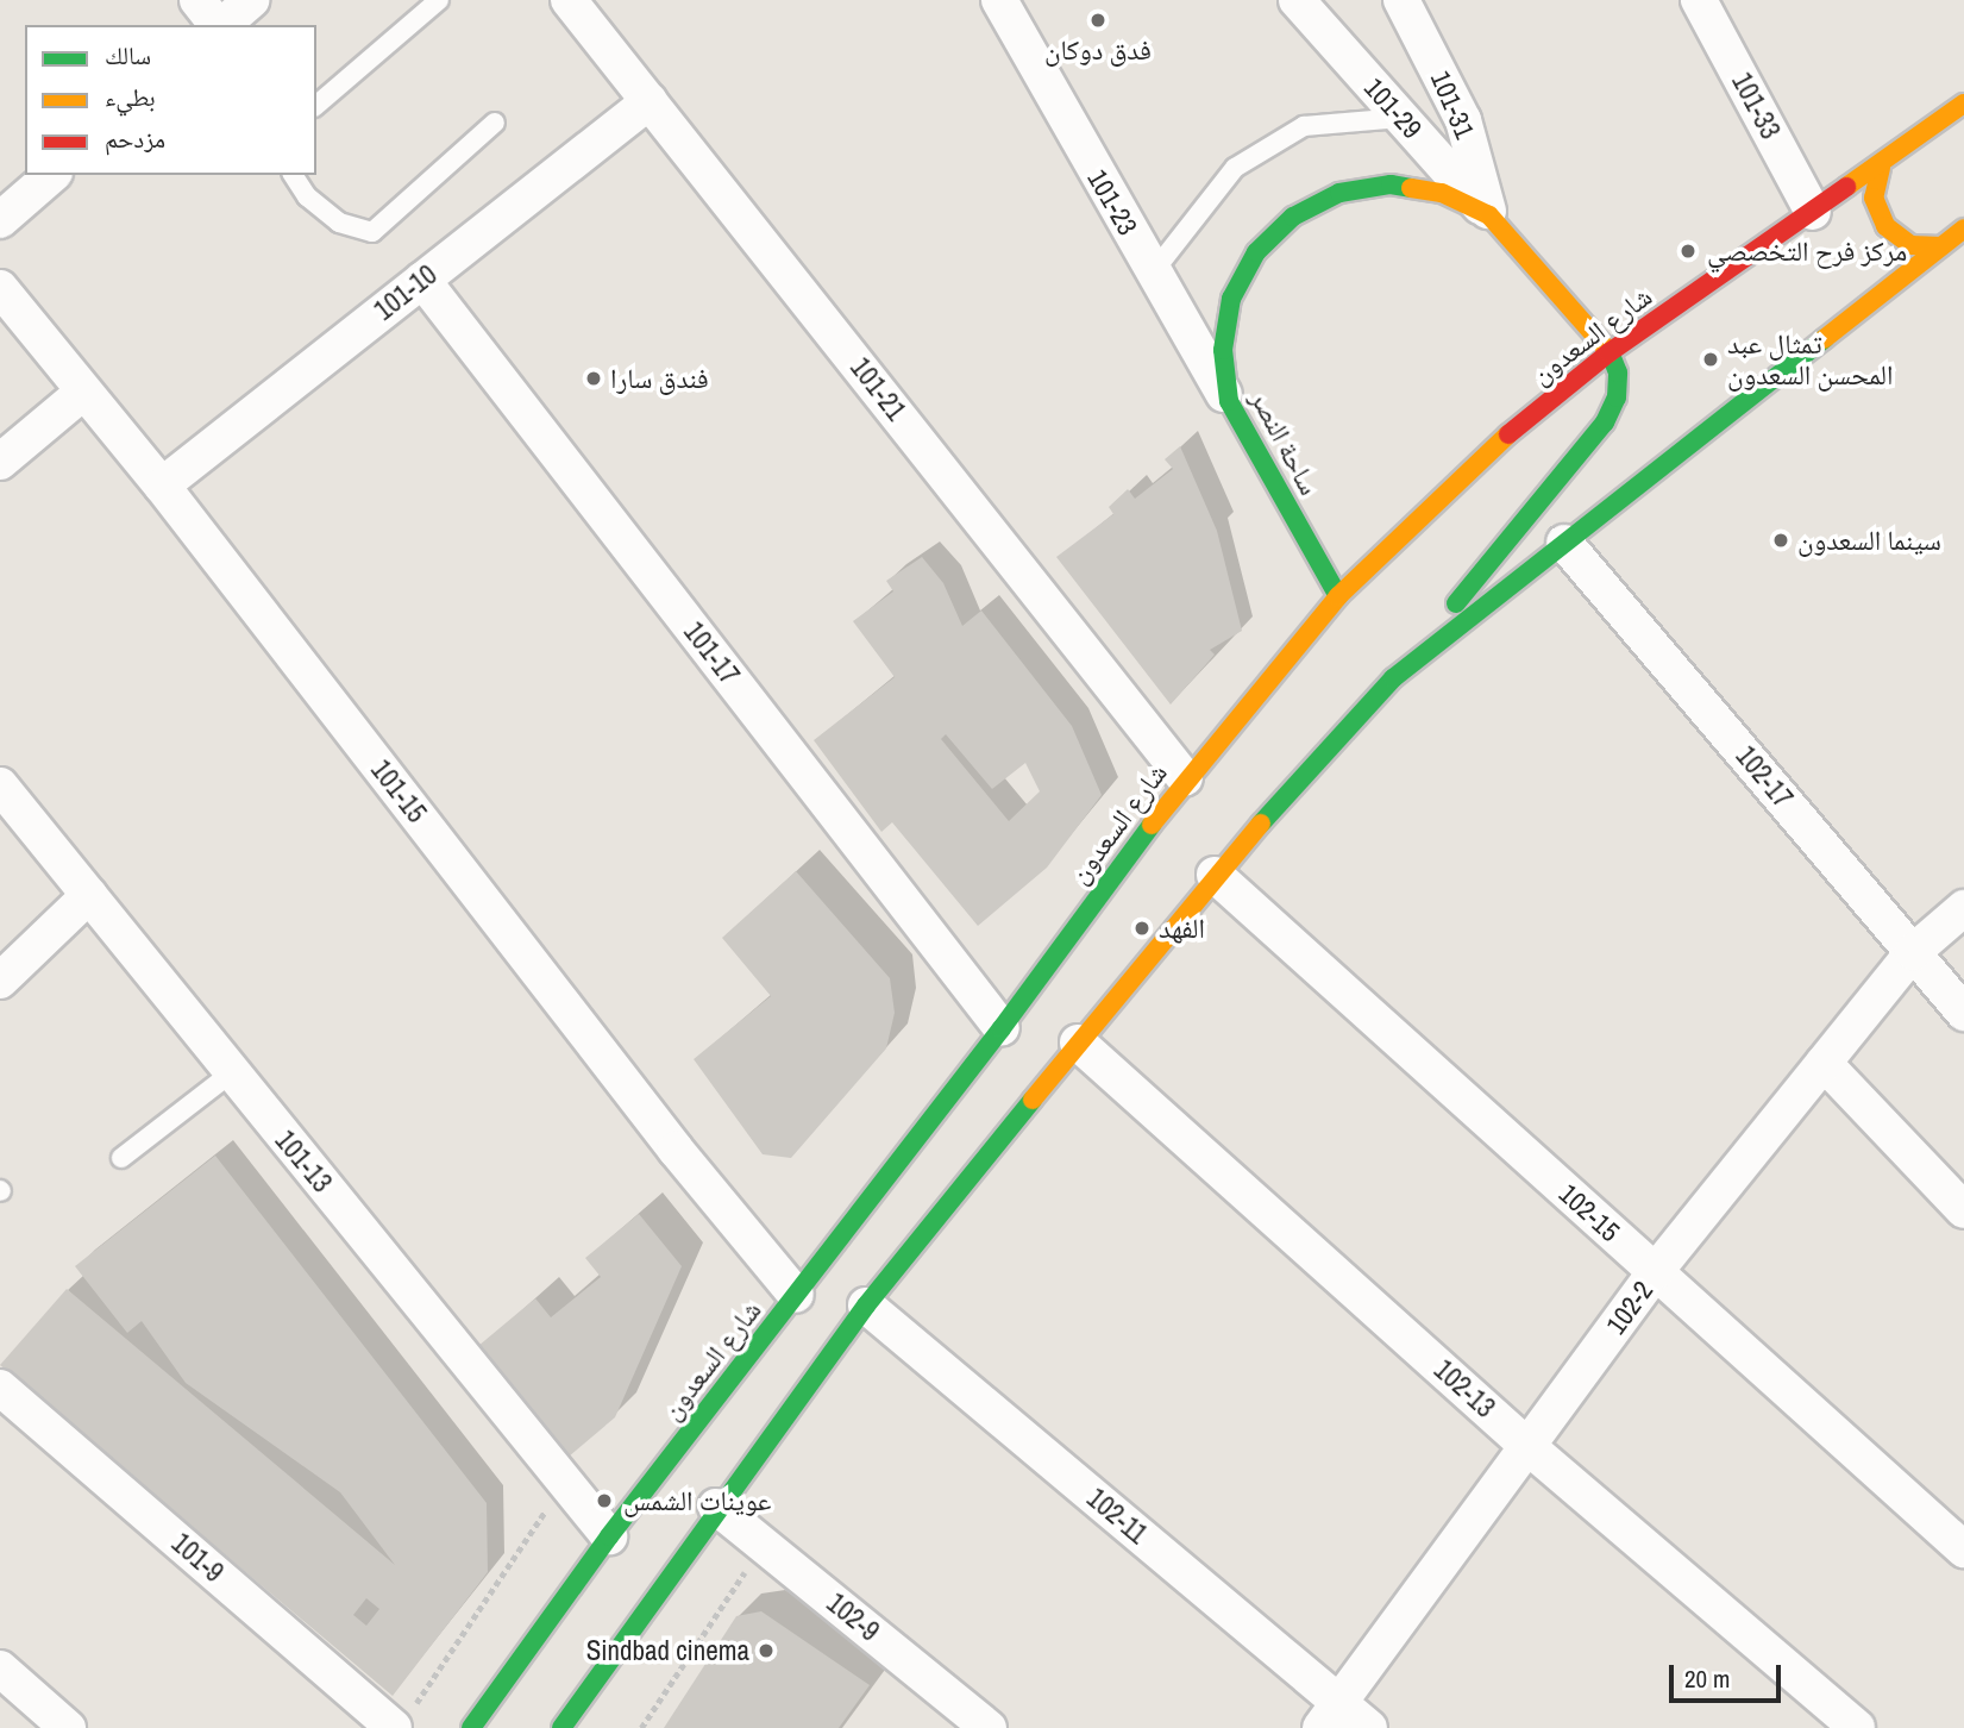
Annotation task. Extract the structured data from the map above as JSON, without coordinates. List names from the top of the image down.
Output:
{
  "streets": {
    "main road": ["شارع السعدون", "ساحة النصر"],
    "street": [
      "101-31",
      "101-33",
      "101-29",
      "101-23",
      "101-10",
      "101-21",
      "101-17",
      "102-17",
      "101-15",
      "101-13",
      "102-15",
      "102-2",
      "102-13",
      "102-11",
      "101-9",
      "102-9"
    ]
  },
  "crossings": [
    ["101-31", "101-29"],
    ["101-31", "ساحة النصر"],
    ["101-33", "شارع السعدون"],
    ["101-29", "ساحة النصر"],
    ["101-23", "ساحة النصر"],
    ["101-10", "101-21"],
    ["101-10", "101-17"],
    ["101-10", "101-15"],
    ["شارع السعدون", "101-21"],
    ["شارع السعدون", "ساحة النصر"],
    ["شارع السعدون", "101-17"],
    ["شارع السعدون", "101-15"],
    ["شارع السعدون", "101-13"],
    ["102-17", "102-2"],
    ["102-15", "102-2"],
    ["102-2", "102-13"],
    ["102-2", "102-11"]
  ],
  "places": [
    "فدق دوكان",
    "مركز فرح التخصصي",
    "تمثال عبد المحسن السعدون",
    "فندق سارا",
    "سينما السعدون",
    "الفهد",
    "عوينات الشمس",
    "Sindbad cinema"
  ],
  "legend": ["سالك", "بطيء", "مزدحم"],
  "scale_bar": "20 m"
}
